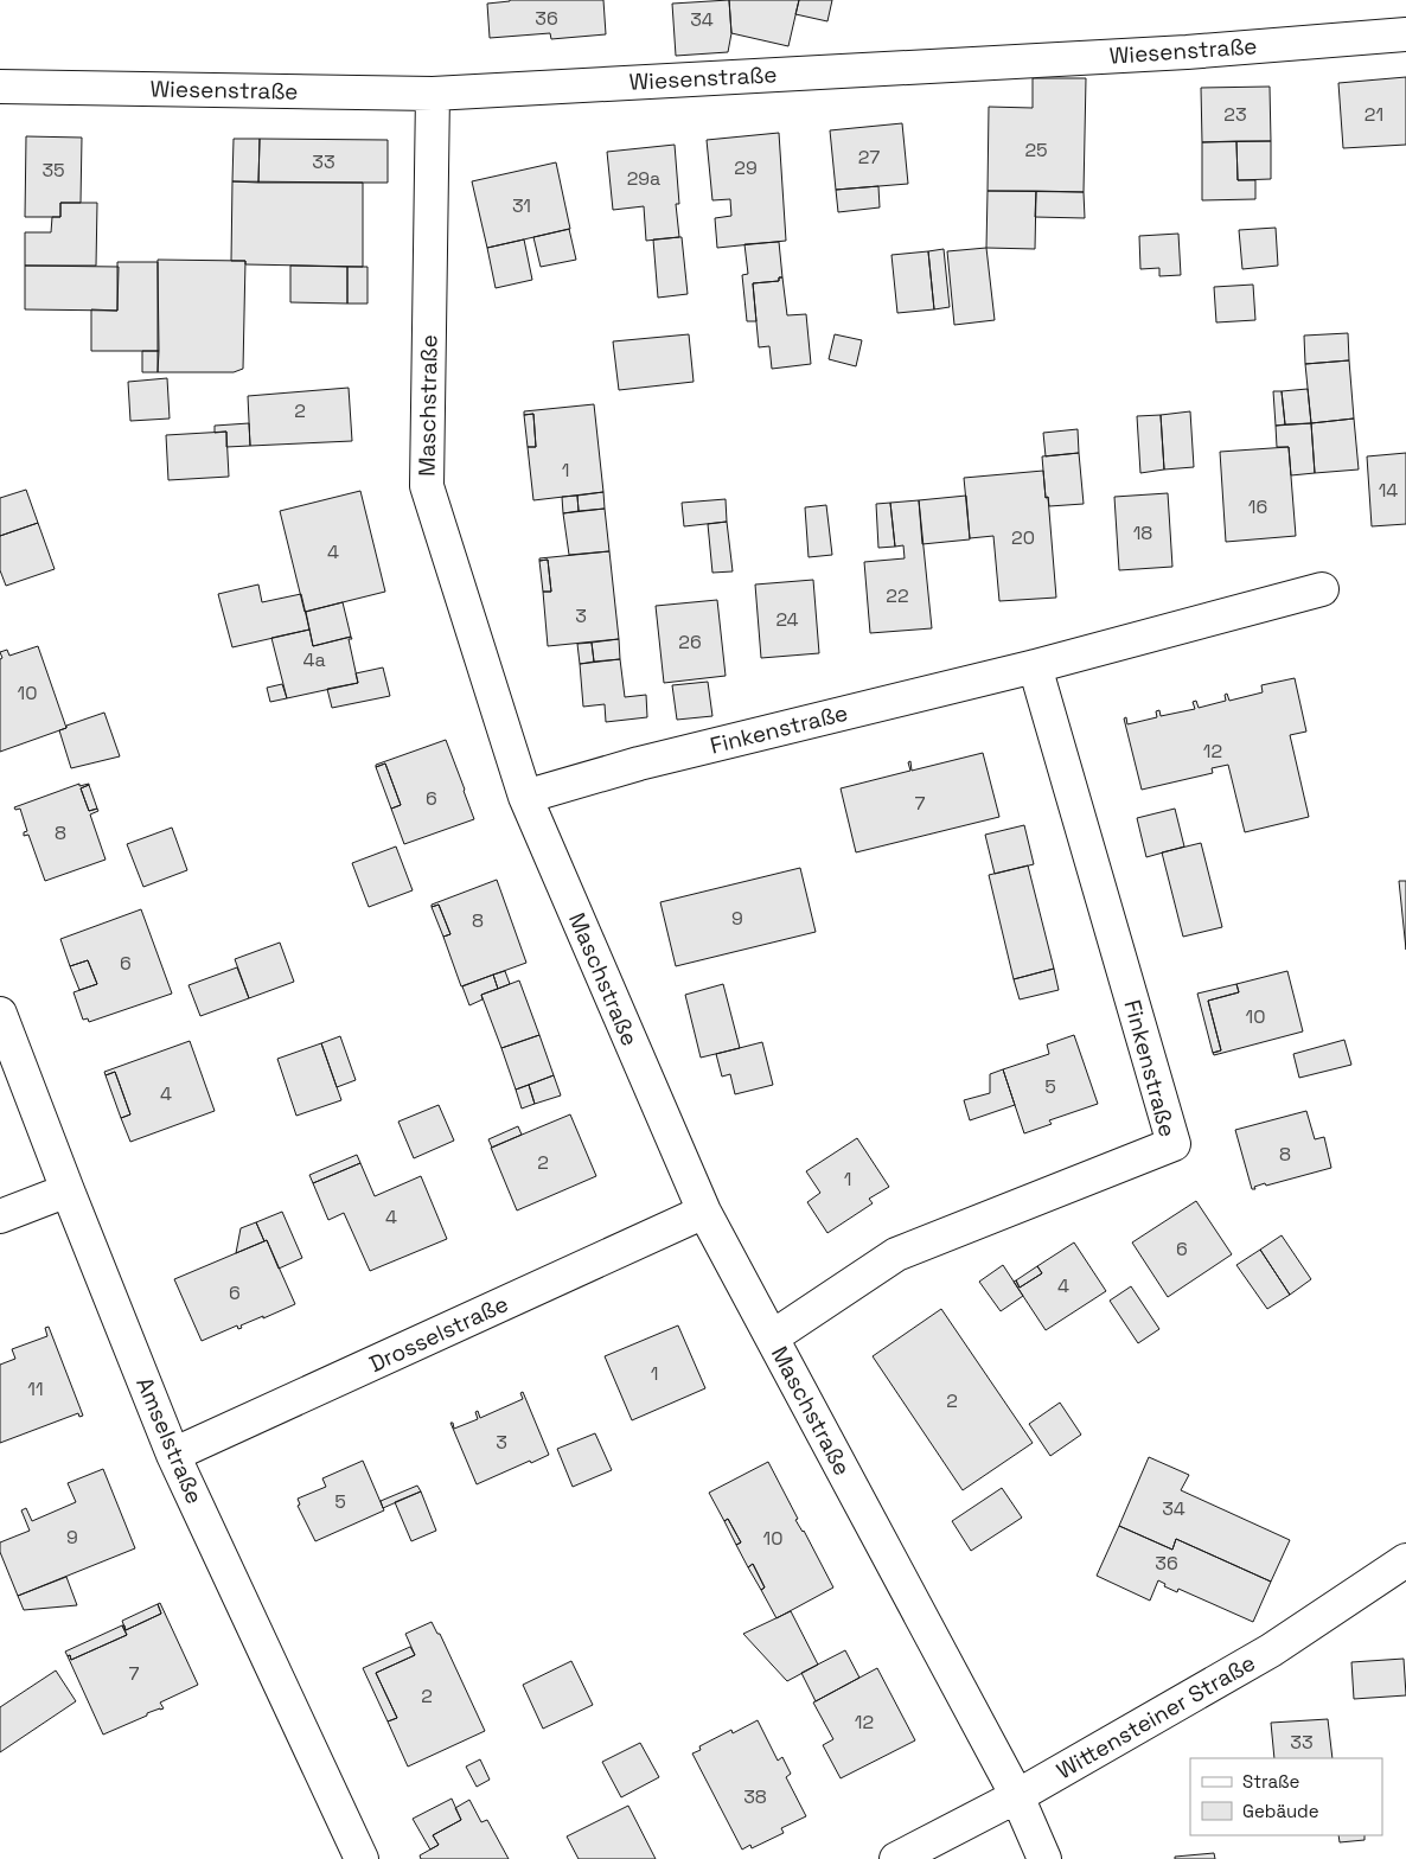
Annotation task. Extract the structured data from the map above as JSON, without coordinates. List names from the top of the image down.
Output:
{
  "streets": {
    "street": [
      "Wiesenstraße",
      "Maschstraße",
      "Finkenstraße",
      "Drosselstraße",
      "Amselstraße",
      "Wittensteiner Straße"
    ]
  },
  "crossings": [
    ["Wiesenstraße", "Maschstraße"],
    ["Maschstraße", "Finkenstraße"],
    ["Maschstraße", "Drosselstraße"],
    ["Maschstraße", "Wittensteiner Straße"],
    ["Drosselstraße", "Amselstraße"]
  ],
  "house_numbers": [
    "36",
    "34",
    "23",
    "21",
    "25",
    "27",
    "33",
    "29",
    "35",
    "29a",
    "31",
    "2",
    "1",
    "14",
    "16",
    "18",
    "20",
    "4",
    "22",
    "3",
    "24",
    "26",
    "4a",
    "10",
    "12",
    "6",
    "7",
    "8",
    "9",
    "8",
    "6",
    "10",
    "5",
    "4",
    "8",
    "2",
    "1",
    "4",
    "6",
    "4",
    "6",
    "1",
    "11",
    "2",
    "3",
    "5",
    "34",
    "9",
    "10",
    "36",
    "7",
    "2",
    "12",
    "33",
    "38"
  ],
  "legend": ["Straße", "Gebäude"]
}
